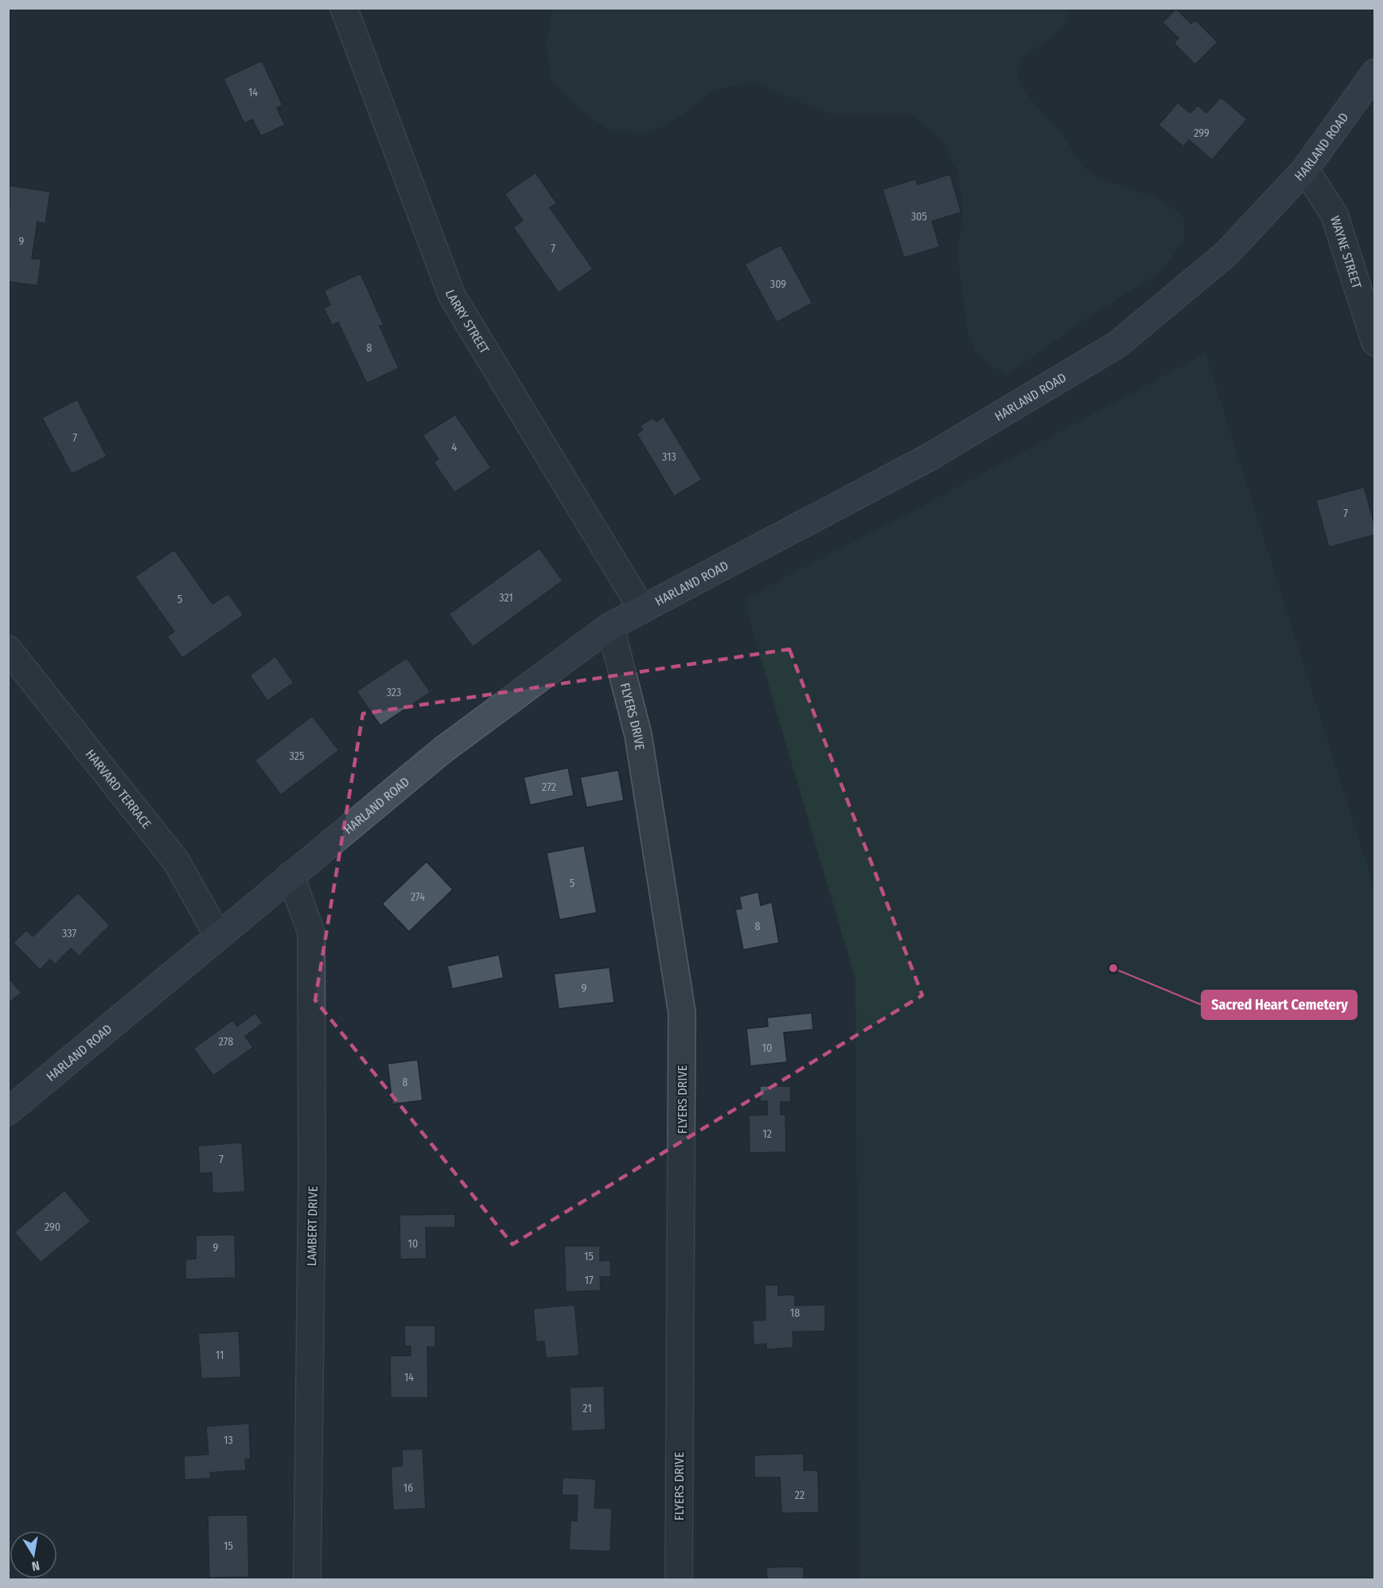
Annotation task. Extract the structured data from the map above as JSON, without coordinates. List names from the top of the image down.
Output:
{
  "streets": {
    "main road": ["HARLAND ROAD"],
    "street": [
      "WAYNE STREET",
      "LARRY STREET",
      "FLYERS DRIVE",
      "HARVARD TERRACE",
      "LAMBERT DRIVE"
    ]
  },
  "crossings": [
    ["HARLAND ROAD", "WAYNE STREET"],
    ["HARLAND ROAD", "LARRY STREET"],
    ["HARLAND ROAD", "FLYERS DRIVE"],
    ["HARLAND ROAD", "HARVARD TERRACE"],
    ["HARLAND ROAD", "LAMBERT DRIVE"]
  ],
  "places": ["Sacred Heart Cemetery"],
  "house_numbers": [
    "14",
    "299",
    "305",
    "9",
    "7",
    "309",
    "8",
    "7",
    "4",
    "313",
    "7",
    "321",
    "5",
    "323",
    "325",
    "272",
    "5",
    "274",
    "8",
    "337",
    "9",
    "278",
    "10",
    "8",
    "12",
    "7",
    "290",
    "10",
    "9",
    "15",
    "17",
    "18",
    "11",
    "14",
    "21",
    "13",
    "16",
    "22",
    "15"
  ],
  "north": "bottom"
}
